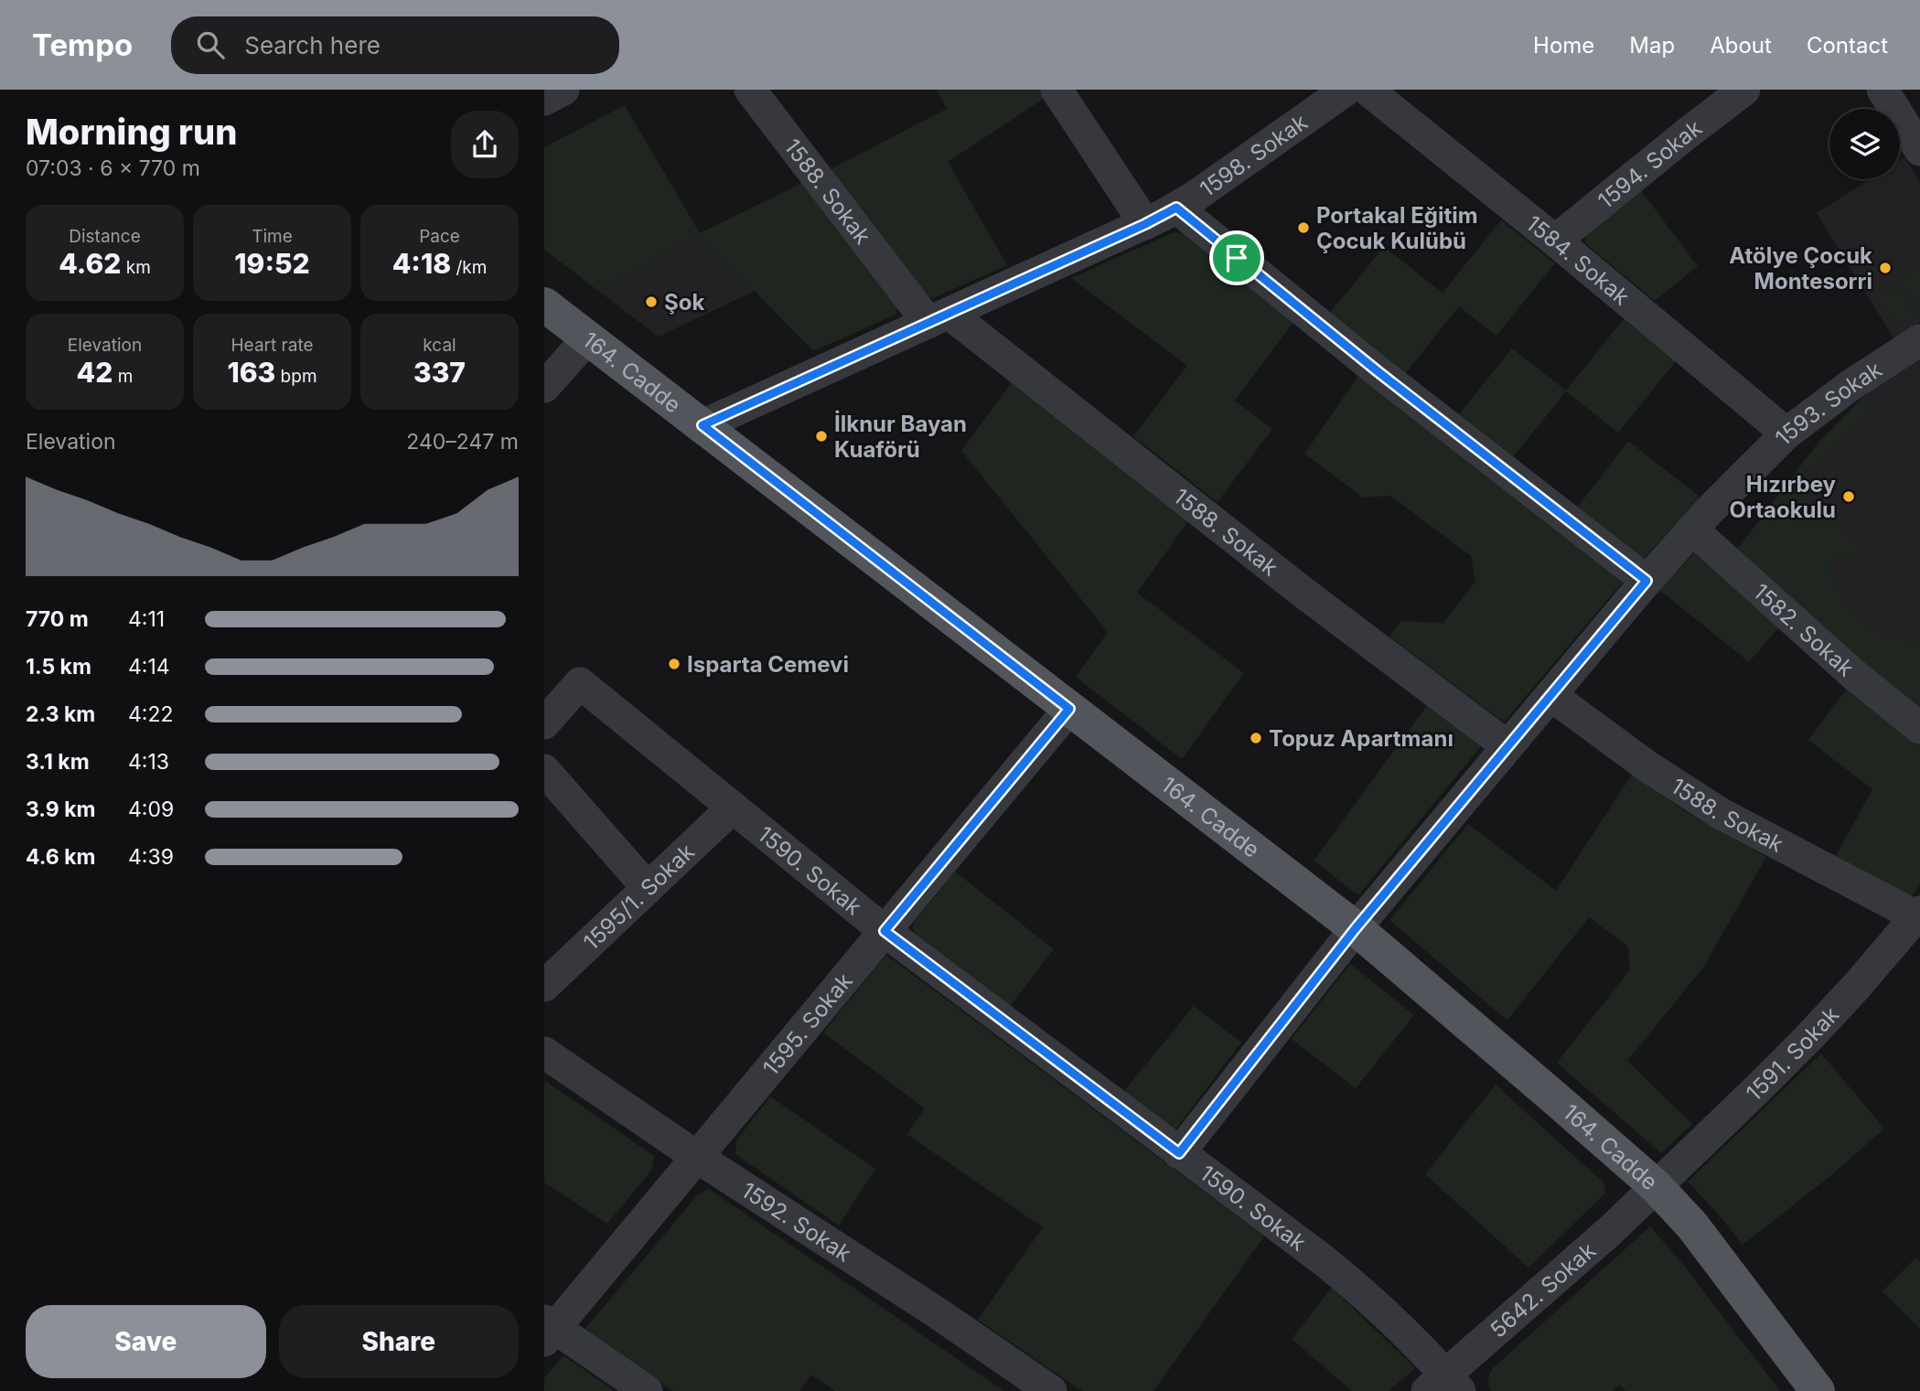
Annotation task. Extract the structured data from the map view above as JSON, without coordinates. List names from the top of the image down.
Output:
{
  "streets": {
    "main road": ["164. Cadde"],
    "street": [
      "1598. Sokak",
      "1594. Sokak",
      "1588. Sokak",
      "1584. Sokak",
      "1593. Sokak",
      "1582. Sokak",
      "1590. Sokak",
      "1595/1. Sokak",
      "1595. Sokak",
      "1591. Sokak",
      "1592. Sokak",
      "5642. Sokak"
    ]
  },
  "crossings": [
    ["1598. Sokak", "1588. Sokak"],
    ["1598. Sokak", "164. Cadde"],
    ["1594. Sokak", "1584. Sokak"],
    ["1588. Sokak", "1593. Sokak"],
    ["1588. Sokak", "1591. Sokak"],
    ["1584. Sokak", "1593. Sokak"],
    ["164. Cadde", "1593. Sokak"],
    ["164. Cadde", "1595. Sokak"],
    ["164. Cadde", "1591. Sokak"],
    ["164. Cadde", "5642. Sokak"],
    ["1593. Sokak", "1582. Sokak"],
    ["1593. Sokak", "1590. Sokak"],
    ["1590. Sokak", "1595/1. Sokak"],
    ["1590. Sokak", "1595. Sokak"],
    ["1590. Sokak", "5642. Sokak"],
    ["1595. Sokak", "1592. Sokak"],
    ["1591. Sokak", "5642. Sokak"]
  ],
  "places": [
    "Portakal Eğitim Çocuk Kulübü",
    "Atölye Çocuk Montesorri",
    "Şok",
    "İlknur Bayan Kuaförü",
    "Hızırbey Ortaokulu",
    "Isparta Cemevi",
    "Topuz Apartmanı"
  ],
  "page": {
    "header": "Tempo",
    "search": "Search here",
    "nav": [
      "Home",
      "Map",
      "About",
      "Contact"
    ],
    "heading": ["Morning run", "07:03 · 6 × 770 m"],
    "stats": [
      ["Distance", "4.62 km"],
      ["Time", "19:52"],
      ["Pace", "4:18 /km"],
      ["Elevation", "42 m"],
      ["Heart rate", "163 bpm"],
      ["kcal", "337"]
    ],
    "chart": ["Elevation", "240–247 m"],
    "list": [
      {
        "name": "770 m",
        "note": "4:11"
      },
      {
        "name": "1.5 km",
        "note": "4:14"
      },
      {
        "name": "2.3 km",
        "note": "4:22"
      },
      {
        "name": "3.1 km",
        "note": "4:13"
      },
      {
        "name": "3.9 km",
        "note": "4:09"
      },
      {
        "name": "4.6 km",
        "note": "4:39"
      }
    ],
    "buttons": ["Save", "Share"]
  }
}
